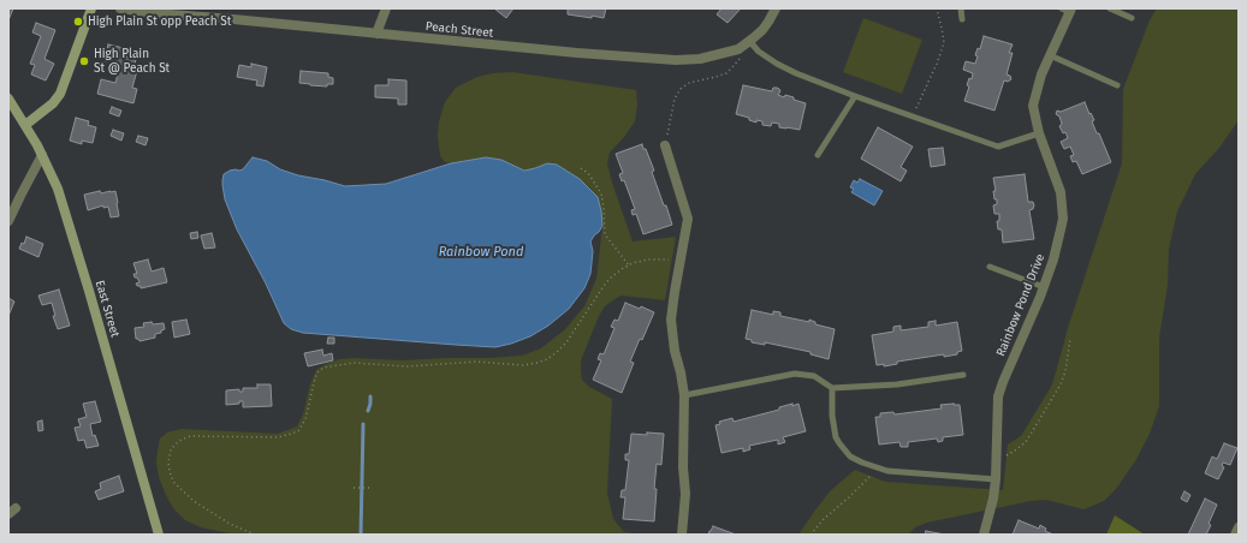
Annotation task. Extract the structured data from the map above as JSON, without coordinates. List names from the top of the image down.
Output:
{
  "streets": {
    "main road": ["East Street"],
    "street": ["Peach Street", "Rainbow Pond Drive"]
  },
  "water": ["Rainbow Pond"],
  "places": ["High Plain St opp Peach St", "High Plain St @ Peach St"]
}
